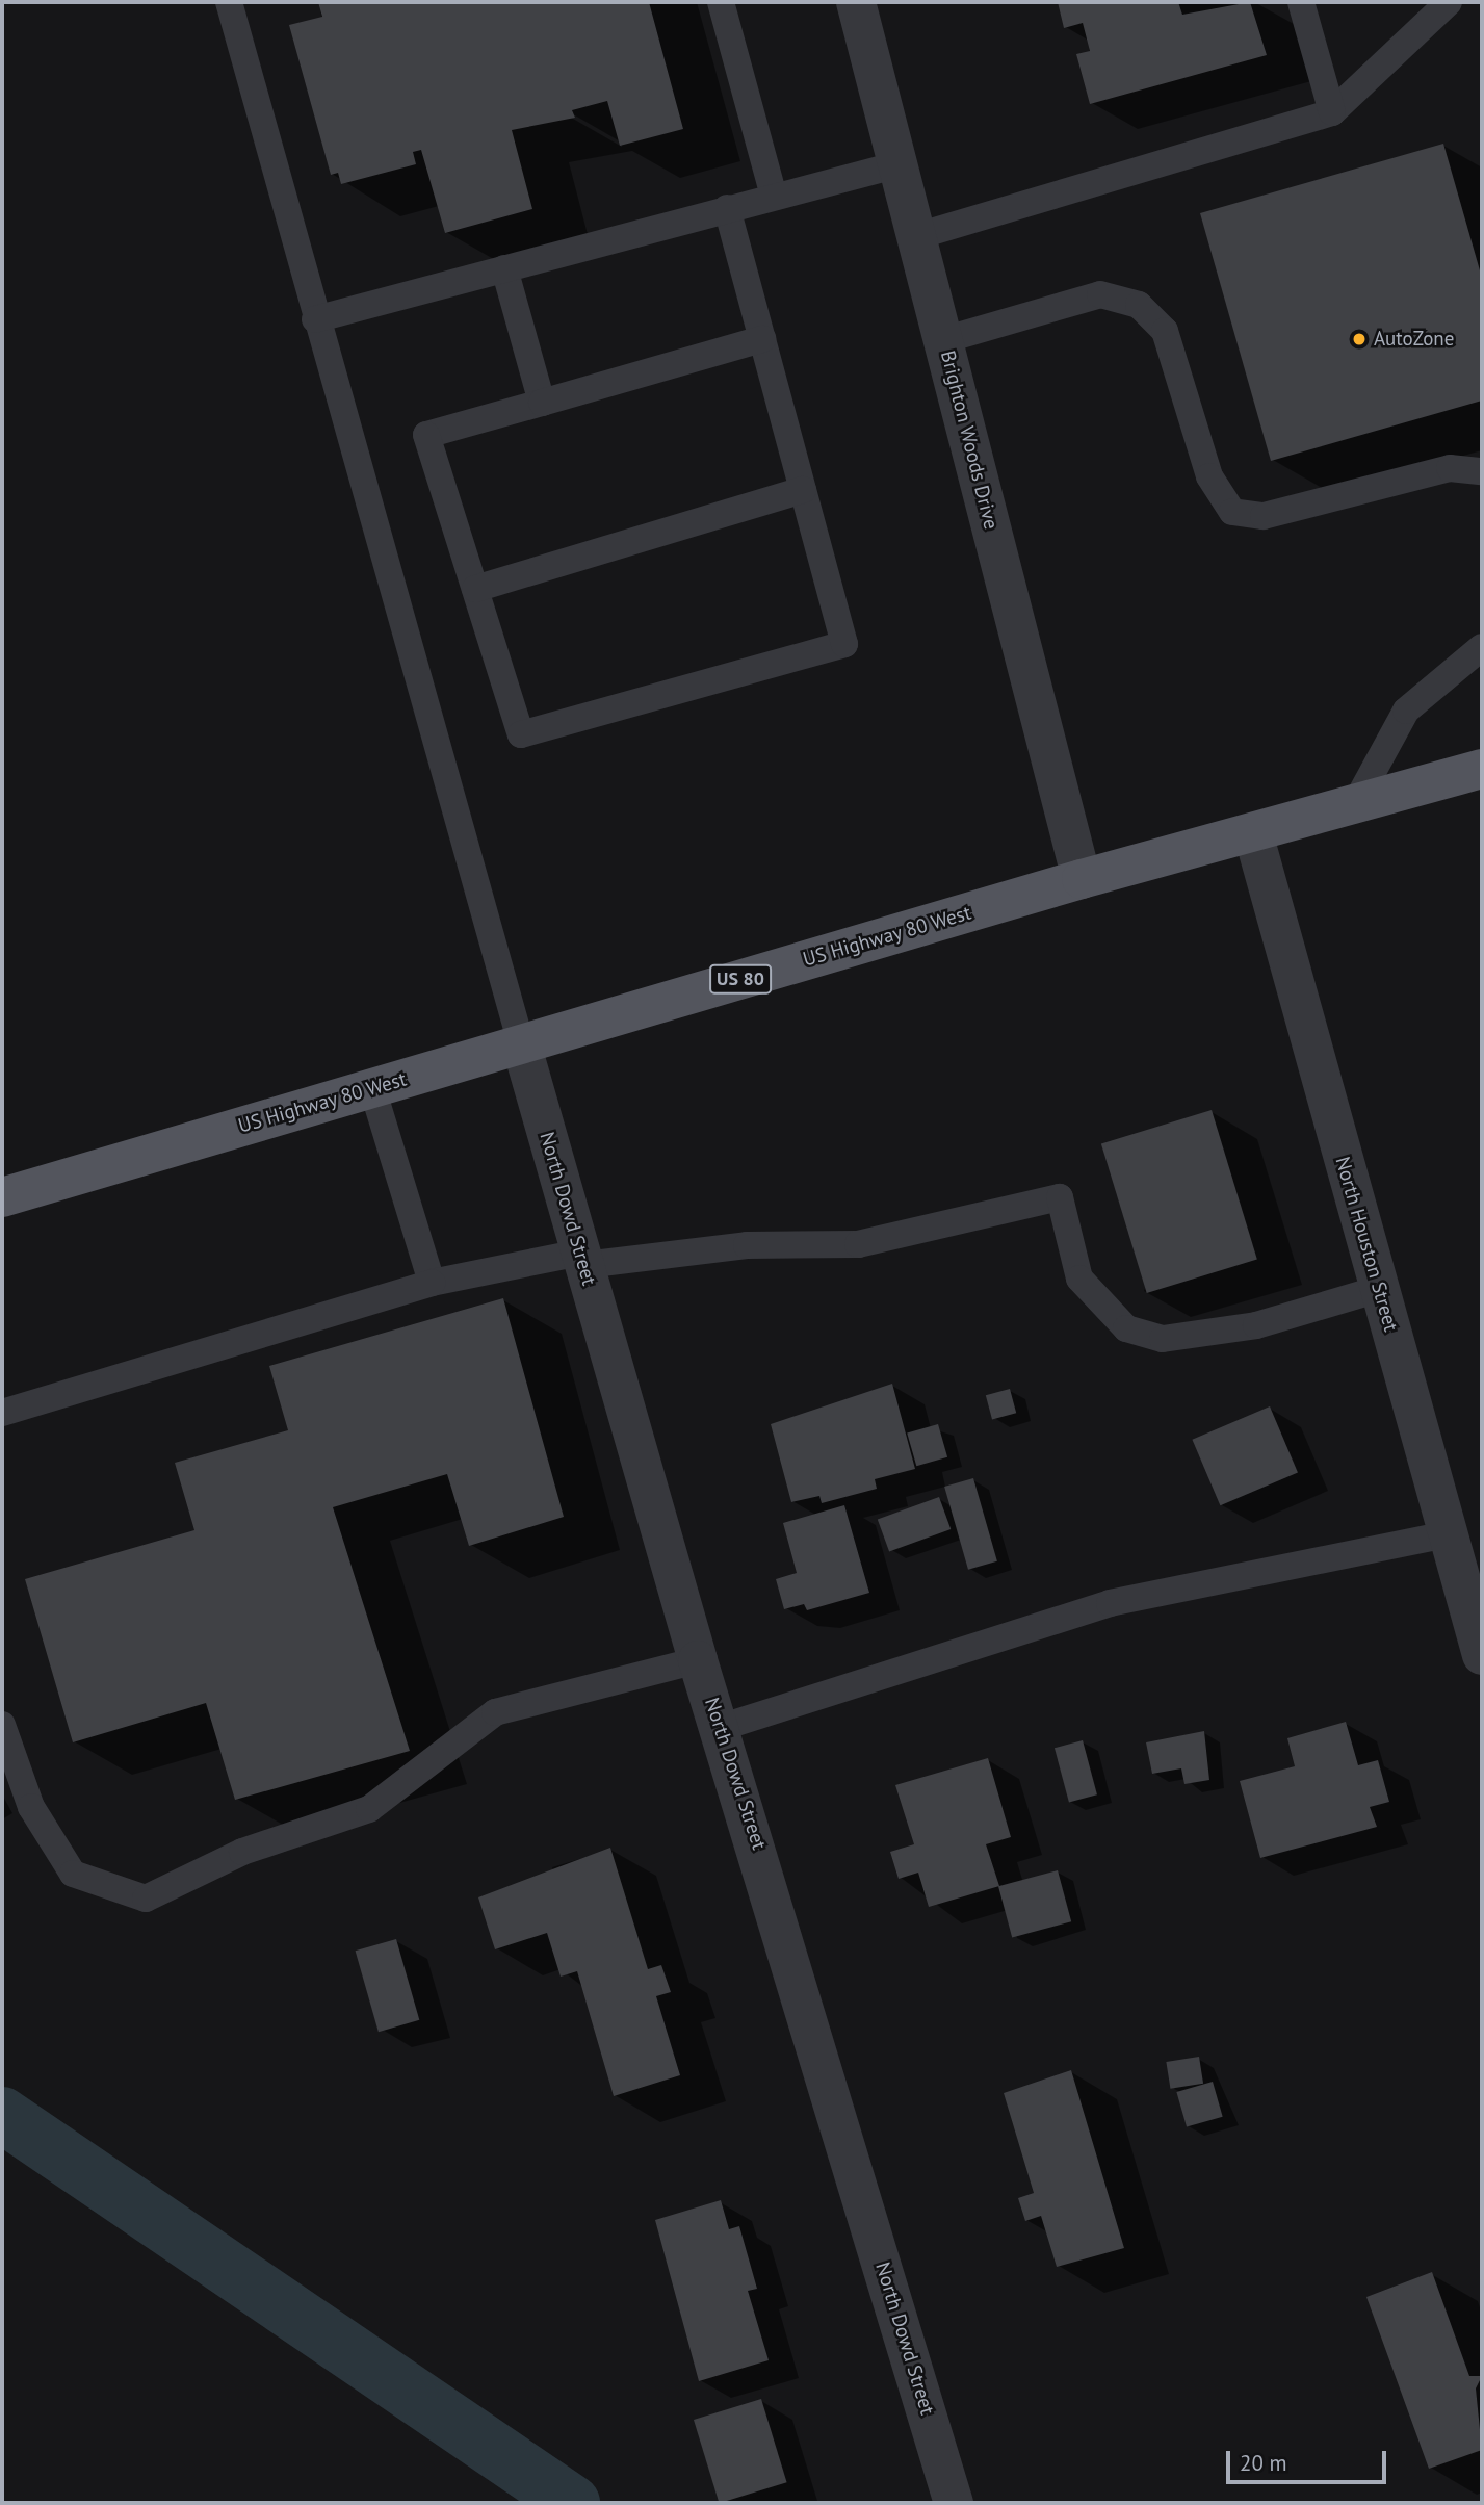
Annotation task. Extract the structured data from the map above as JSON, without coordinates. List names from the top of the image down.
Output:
{
  "streets": {
    "main road": ["US Highway 80 West", "US 80"],
    "street": ["Brighton Woods Drive", "North Dowd Street", "North Houston Street"]
  },
  "crossings": [
    ["Brighton Woods Drive", "US Highway 80 West"],
    ["US Highway 80 West", "North Dowd Street"],
    ["US Highway 80 West", "North Houston Street"]
  ],
  "places": ["AutoZone"],
  "scale_bar": "20 m"
}
